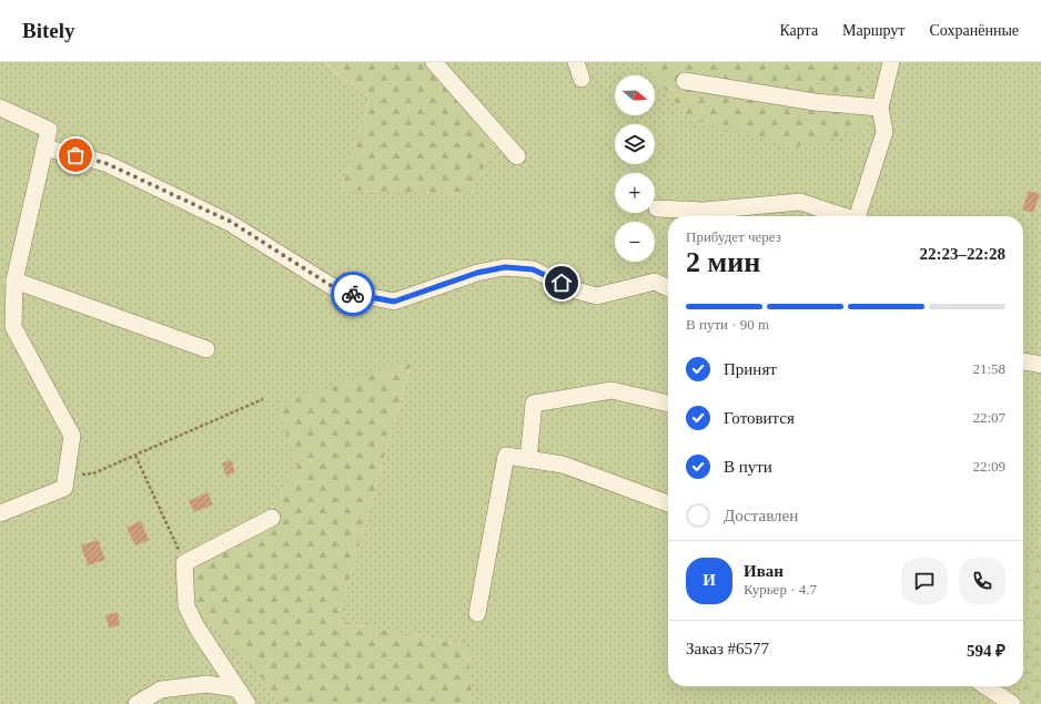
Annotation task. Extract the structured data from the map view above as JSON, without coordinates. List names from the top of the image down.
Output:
{
  "north": "right",
  "page": {
    "header": "Bitely",
    "nav": ["Карта", "Маршрут", "Сохранённые"],
    "map_buttons": ["+", "−"],
    "heading": ["2 мин", "Прибудет через", "22:23–22:28"],
    "panel": [
      "Иван",
      "Курьер · 4.7",
      "Заказ #6577",
      "594 ₽"
    ],
    "bar": "В пути · 90 m",
    "list": [
      ["Принят", "21:58"],
      ["Готовится", "22:07"],
      ["В пути", "22:09"],
      "Доставлен"
    ],
    "round": "И"
  }
}
